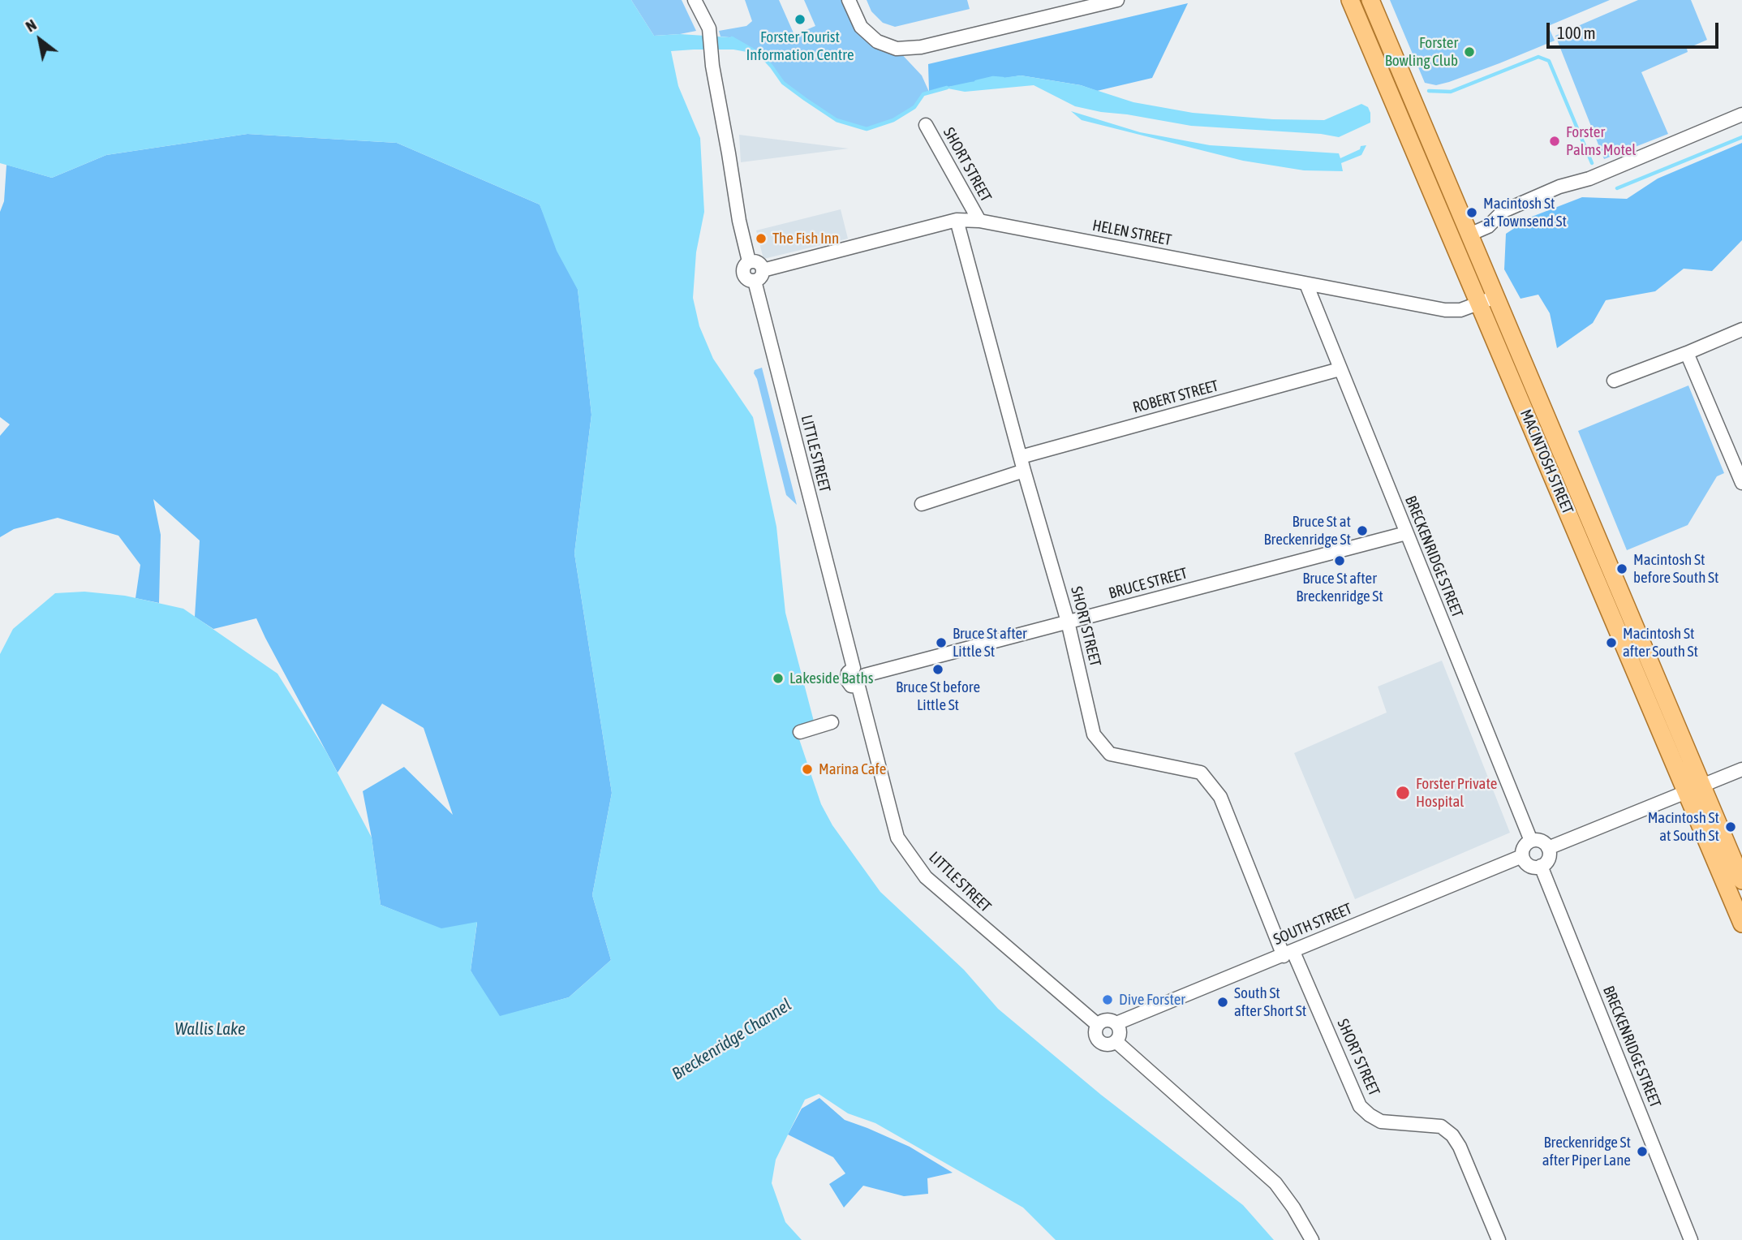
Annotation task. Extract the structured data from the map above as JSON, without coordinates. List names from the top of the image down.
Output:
{
  "streets": {
    "main road": ["MACINTOSH STREET"],
    "street": [
      "SHORT STREET",
      "HELEN STREET",
      "ROBERT STREET",
      "LITTLE STREET",
      "BRECKENRIDGE STREET",
      "BRUCE STREET",
      "SOUTH STREET"
    ]
  },
  "crossings": [
    ["SHORT STREET", "HELEN STREET"],
    ["SHORT STREET", "ROBERT STREET"],
    ["SHORT STREET", "BRUCE STREET"],
    ["SHORT STREET", "SOUTH STREET"],
    ["HELEN STREET", "LITTLE STREET"],
    ["HELEN STREET", "MACINTOSH STREET"],
    ["HELEN STREET", "BRECKENRIDGE STREET"],
    ["ROBERT STREET", "BRECKENRIDGE STREET"],
    ["LITTLE STREET", "BRUCE STREET"],
    ["LITTLE STREET", "SOUTH STREET"],
    ["BRECKENRIDGE STREET", "BRUCE STREET"],
    ["BRECKENRIDGE STREET", "SOUTH STREET"]
  ],
  "water": ["Wallis Lake", "Breckenridge Channel"],
  "places": [
    "Forster Tourist Information Centre",
    "Forster Bowling Club",
    "Forster Palms Motel",
    "Macintosh St at Townsend St",
    "The Fish Inn",
    "Bruce St at Breckenridge St",
    "Bruce St after Breckenridge St",
    "Macintosh St before South St",
    "Bruce St after Little St",
    "Macintosh St after South St",
    "Bruce St before Little St",
    "Lakeside Baths",
    "Marina Cafe",
    "Forster Private Hospital",
    "Macintosh St at South St",
    "Dive Forster",
    "South St after Short St",
    "Breckenridge St after Piper Lane"
  ],
  "scale_bar": "100 m",
  "north": "top left"
}
